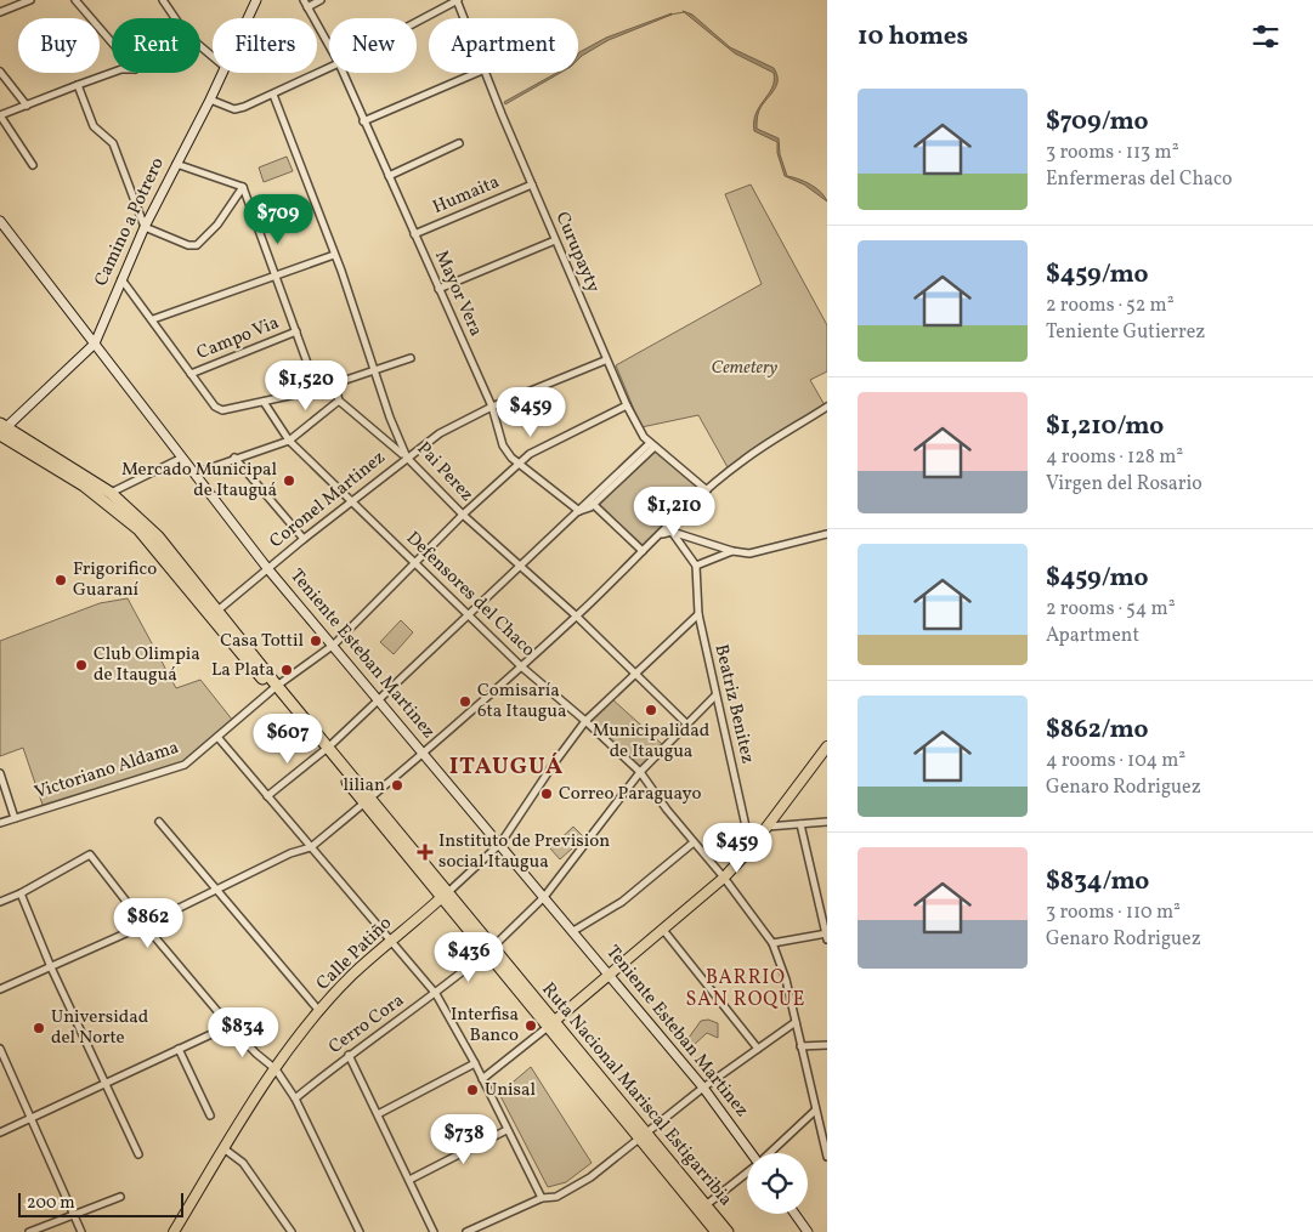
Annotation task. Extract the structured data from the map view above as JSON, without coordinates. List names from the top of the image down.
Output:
{
  "streets": {
    "highway": ["Ruta Nacional Mariscal Estigarribia"],
    "main road": ["Calle Patiño"],
    "street": [
      "Humaita",
      "Camino a Potrero",
      "Curupayty",
      "Mayor Vera",
      "Campo Via",
      "Pai Perez",
      "Coronel Martinez",
      "Defensores del Chaco",
      "Teniente Esteban Martinez",
      "Beatriz Benitez",
      "Victoriano Aldama",
      "Cerro Cora"
    ]
  },
  "crossings": [
    ["Humaita", "Curupayty"],
    ["Humaita", "Mayor Vera"],
    ["Camino a Potrero", "Teniente Esteban Martinez"],
    ["Camino a Potrero", "Ruta Nacional Mariscal Estigarribia"],
    ["Curupayty", "Coronel Martinez"],
    ["Curupayty", "Victoriano Aldama"],
    ["Mayor Vera", "Coronel Martinez"],
    ["Mayor Vera", "Victoriano Aldama"],
    ["Pai Perez", "Coronel Martinez"],
    ["Pai Perez", "Victoriano Aldama"],
    ["Pai Perez", "Cerro Cora"],
    ["Coronel Martinez", "Defensores del Chaco"],
    ["Coronel Martinez", "Teniente Esteban Martinez"],
    ["Coronel Martinez", "Ruta Nacional Mariscal Estigarribia"],
    ["Defensores del Chaco", "Victoriano Aldama"],
    ["Defensores del Chaco", "Cerro Cora"],
    ["Teniente Esteban Martinez", "Victoriano Aldama"],
    ["Teniente Esteban Martinez", "Cerro Cora"],
    ["Beatriz Benitez", "Cerro Cora"],
    ["Victoriano Aldama", "Ruta Nacional Mariscal Estigarribia"],
    ["Calle Patiño", "Ruta Nacional Mariscal Estigarribia"],
    ["Cerro Cora", "Ruta Nacional Mariscal Estigarribia"]
  ],
  "districts": ["ITAUGUÁ", "BARRIO SAN ROQUE"],
  "parks": ["Cemetery"],
  "places": {
    "other": [
      "Mercado Municipal de Itauguá",
      "Frigorifico Guaraní",
      "Casa Tottil",
      "Club Olimpia de Itauguá",
      "La Plata",
      "Comisaría 6ta Itaugua",
      "Municipalidad de Itaugua",
      "lilian",
      "Correo Paraguayo",
      "Interfisa Banco",
      "Universidad del Norte",
      "Unisal"
    ],
    "health": ["Instituto de Prevision social Itaugua"]
  },
  "scale_bar": "200 m",
  "page": {
    "heading": "10 homes",
    "chip": [
      "Buy",
      "Rent",
      "Filters",
      "New",
      "Apartment"
    ],
    "list": [
      {
        "name": "$709/mo",
        "note": "3 rooms · 113 m² · Enfermeras del Chaco"
      },
      {
        "name": "$459/mo",
        "note": "2 rooms · 52 m² · Teniente Gutierrez"
      },
      {
        "name": "$1,210/mo",
        "note": "4 rooms · 128 m² · Virgen del Rosario"
      },
      {
        "name": "$459/mo",
        "note": "2 rooms · 54 m² · Apartment"
      },
      {
        "name": "$862/mo",
        "note": "4 rooms · 104 m² · Genaro Rodriguez"
      },
      {
        "name": "$834/mo",
        "note": "3 rooms · 110 m² · Genaro Rodriguez"
      }
    ],
    "price": [
      "$709",
      "$1,520",
      "$459",
      "$1,210",
      "$607",
      "$459",
      "$862",
      "$436",
      "$834",
      "$738"
    ],
    "scale": "200 m"
  }
}
